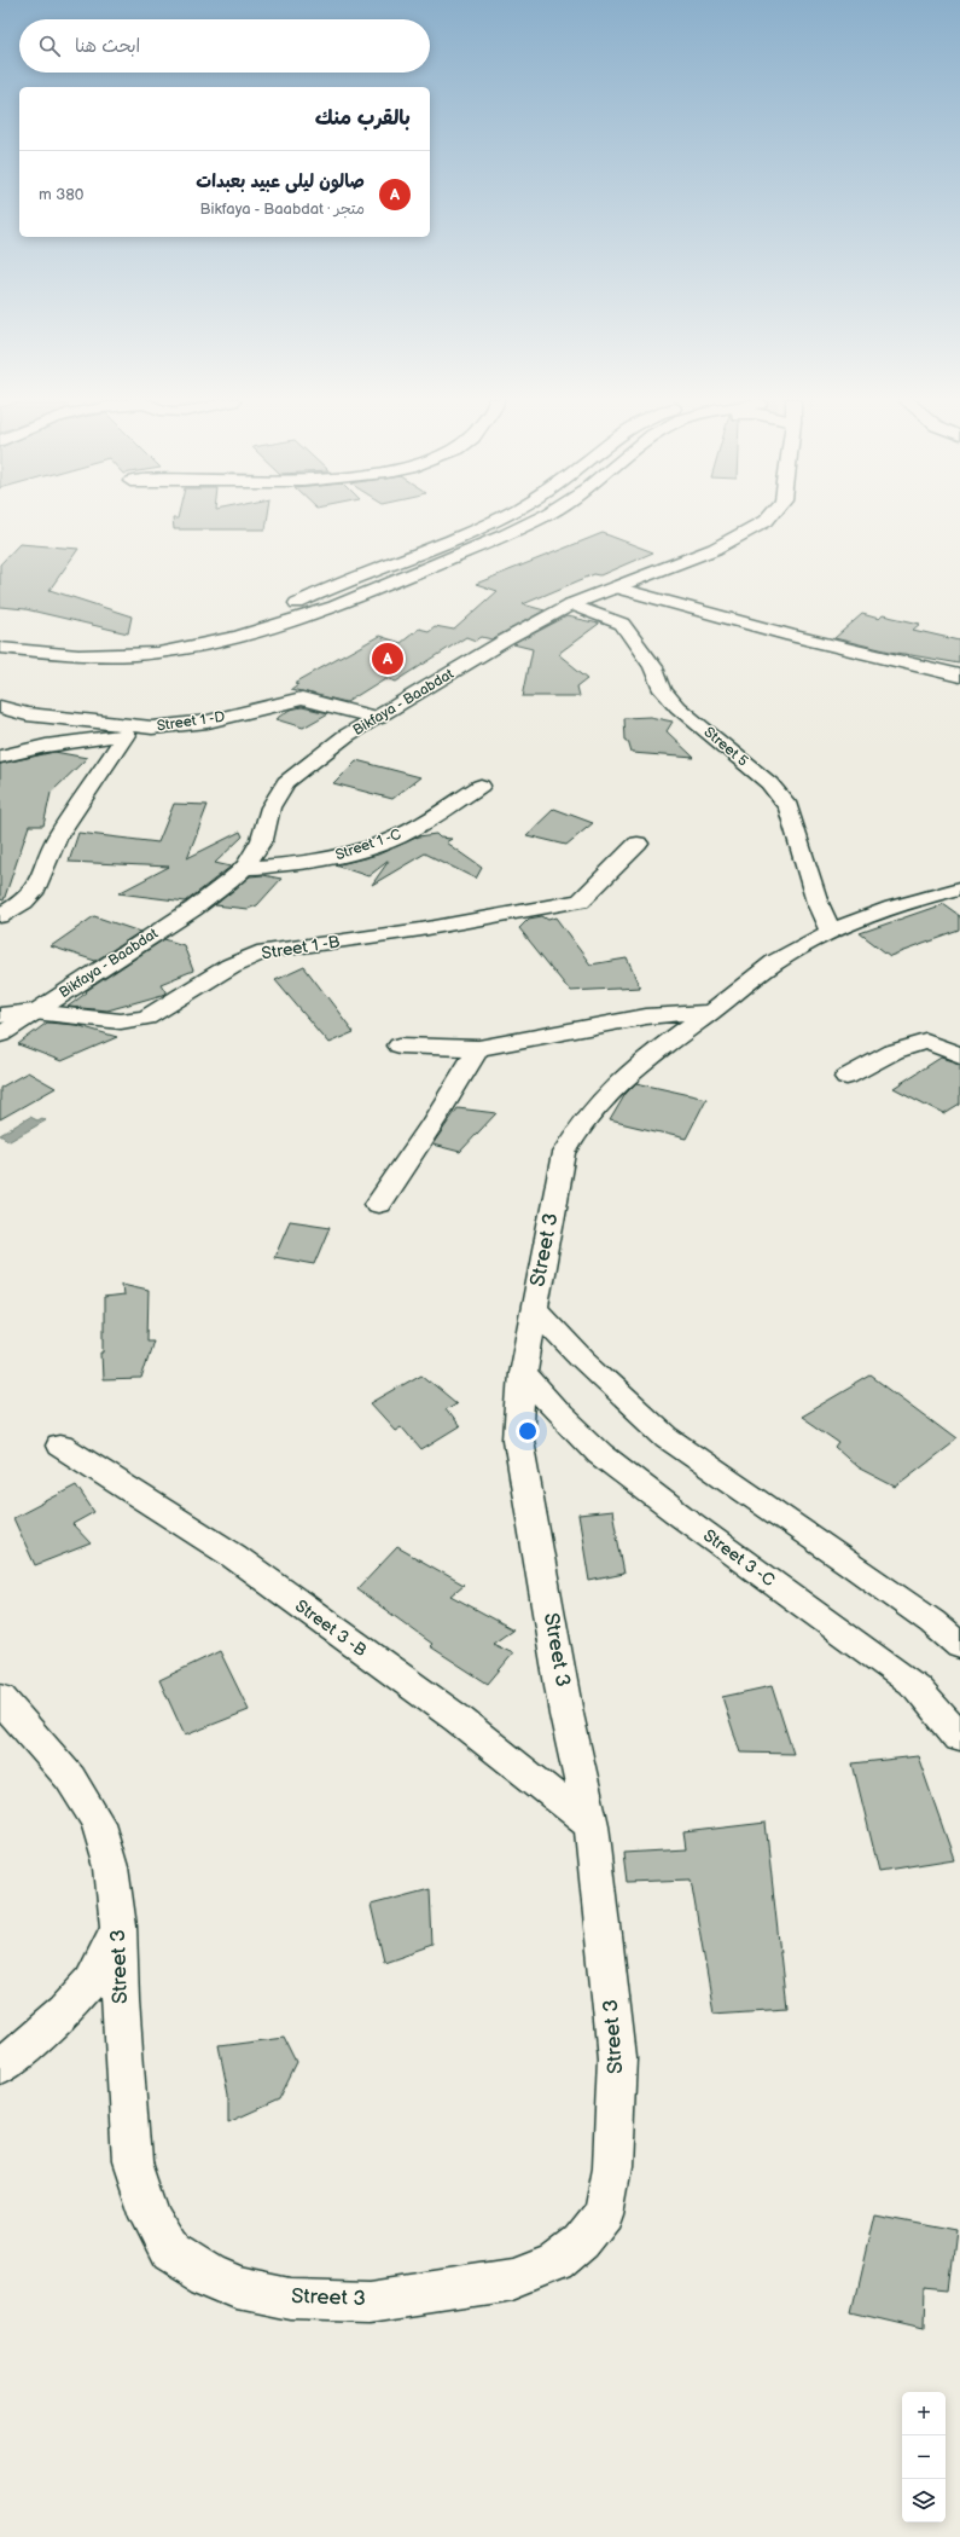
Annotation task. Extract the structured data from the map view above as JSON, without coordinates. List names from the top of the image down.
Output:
{
  "streets": {
    "main road": [
      "Bikfaya - Baabdat",
      "Street 1 -D",
      "Street 5",
      "Street 1 -C",
      "Street 1 -B",
      "Street 3",
      "Street 3 -C",
      "Street 3 -B"
    ]
  },
  "crossings": [
    ["Bikfaya - Baabdat", "Street 1 -D"],
    ["Bikfaya - Baabdat", "Street 5"],
    ["Bikfaya - Baabdat", "Street 1 -C"],
    ["Bikfaya - Baabdat", "Street 1 -B"],
    ["Street 5", "Street 3"],
    ["Street 3", "Street 3 -C"],
    ["Street 3", "Street 3 -B"]
  ],
  "page": {
    "search": "ابحث هنا",
    "heading": "بالقرب منك",
    "list": [
      {
        "mark": "A",
        "name": "صالون ليلى عبيد بعبدات",
        "note": "متجر · Bikfaya - Baabdat",
        "value": "380 m"
      }
    ],
    "pins": "A",
    "map_buttons": ["+", "−"]
  }
}
